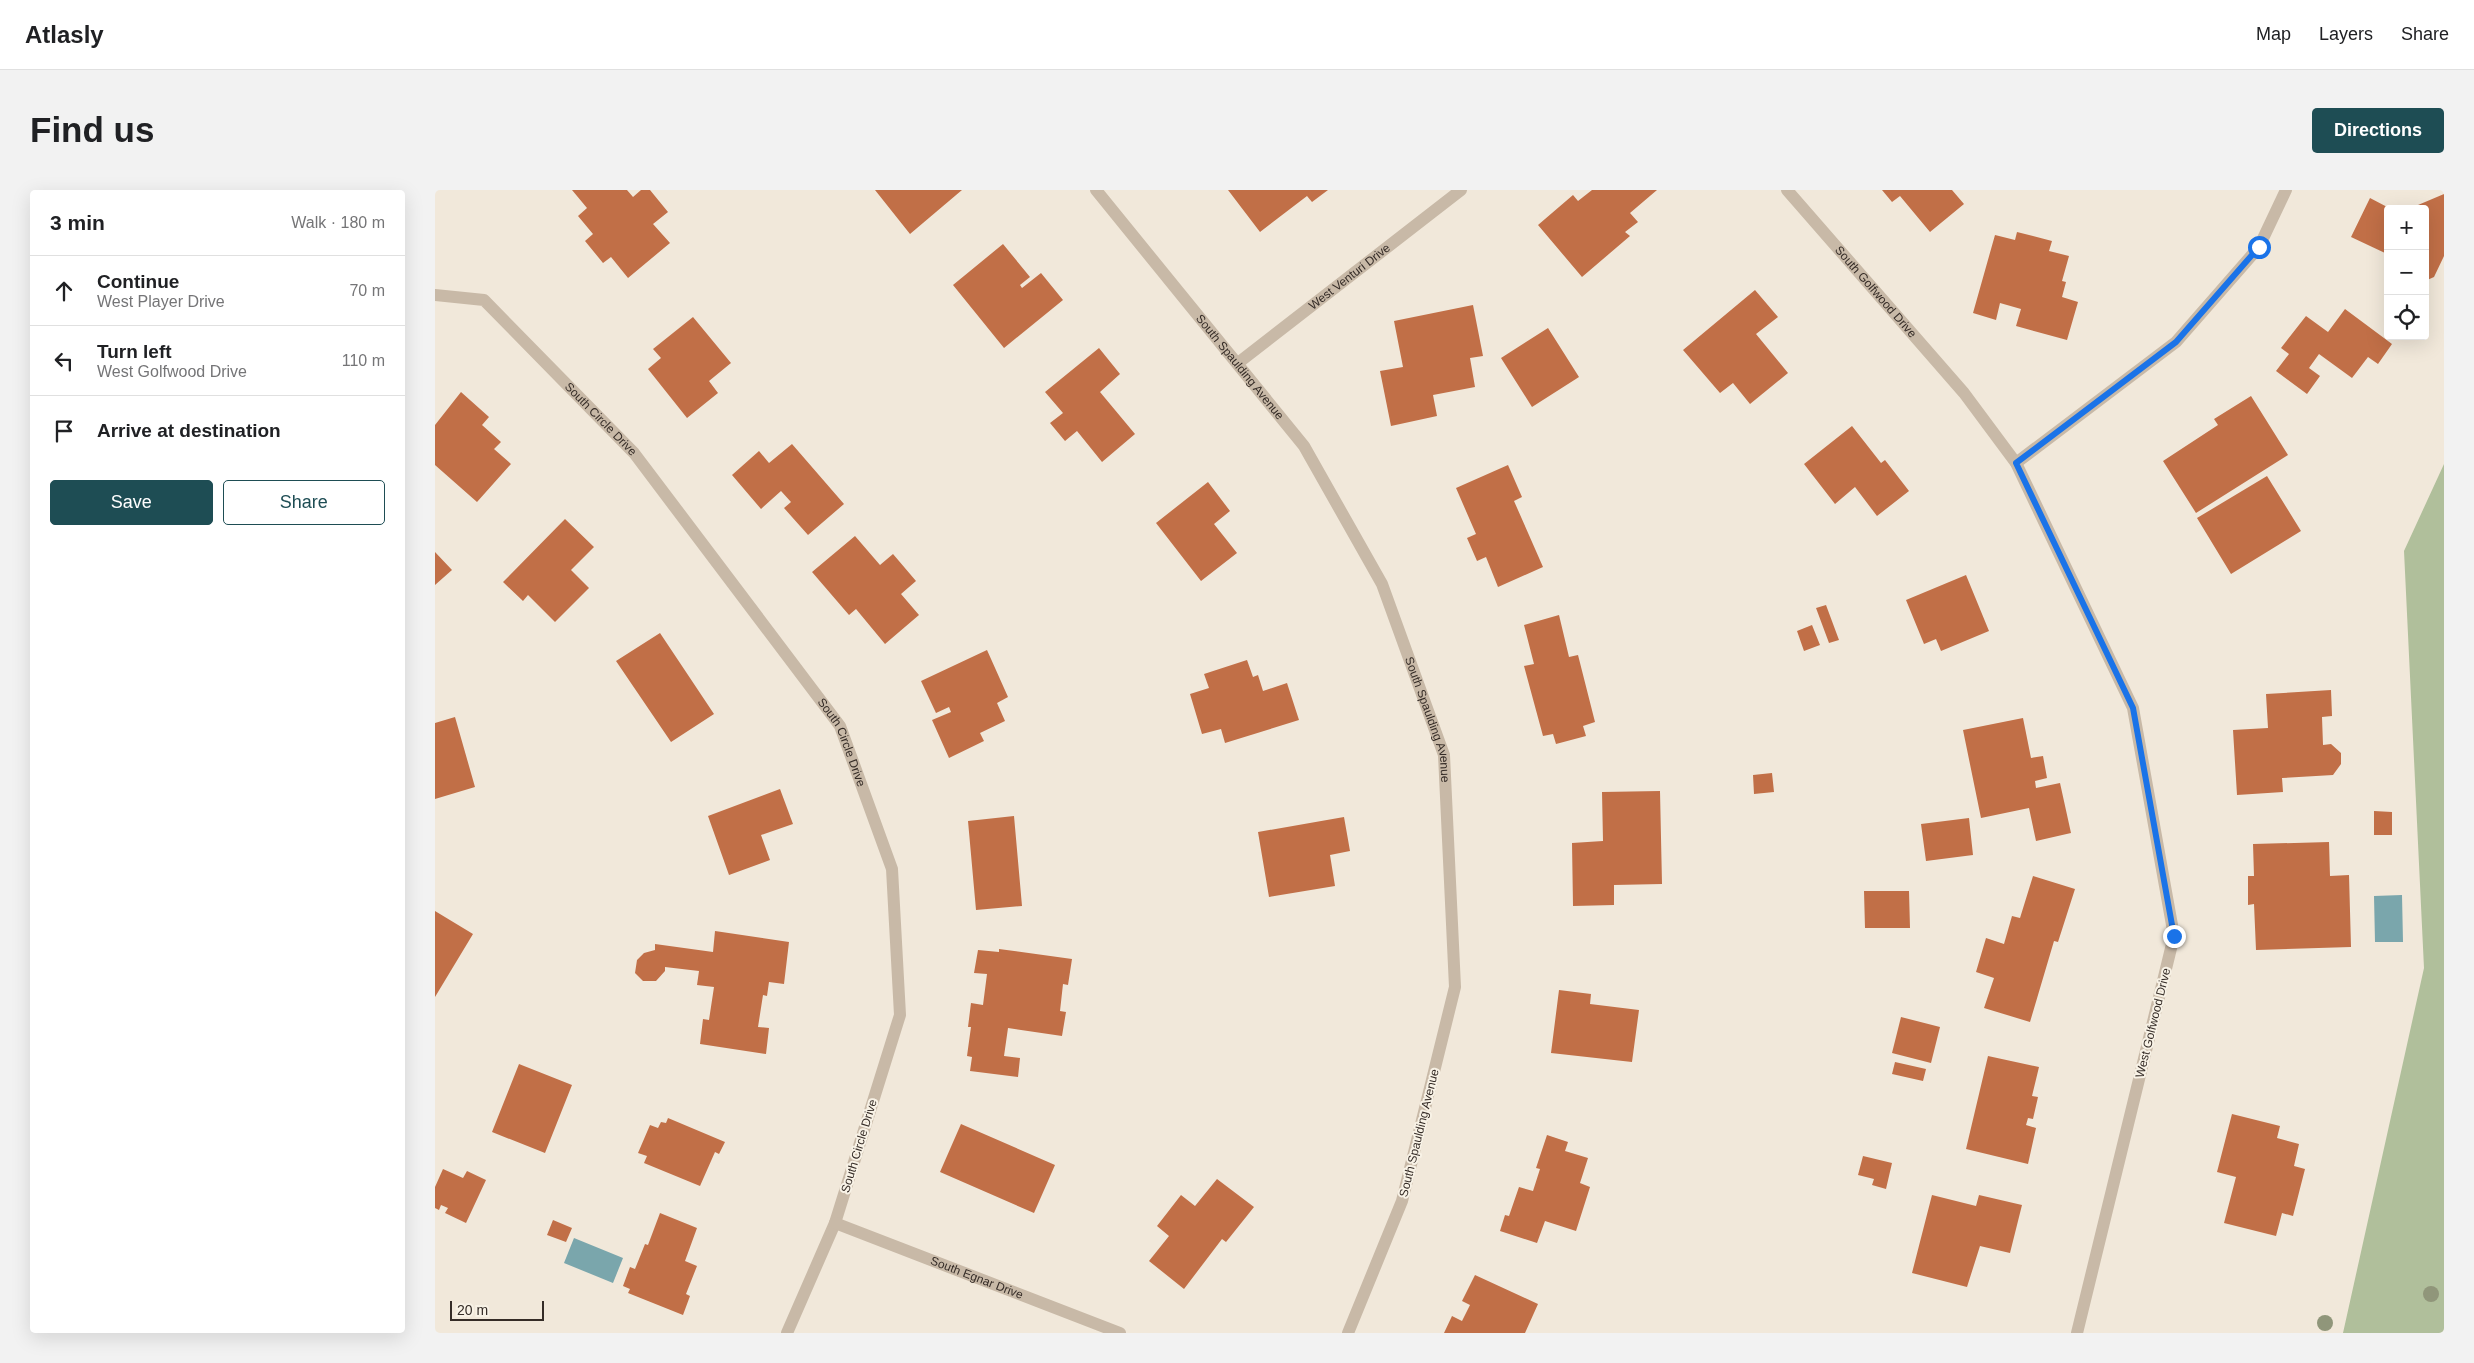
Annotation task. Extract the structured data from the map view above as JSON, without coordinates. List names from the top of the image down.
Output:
{
  "streets": {
    "street": [
      "West Venturi Drive",
      "South Golfwood Drive",
      "South Spaulding Avenue",
      "South Circle Drive",
      "West Golfwood Drive",
      "South Egnar Drive"
    ]
  },
  "crossings": [
    ["West Venturi Drive", "South Spaulding Avenue"],
    ["South Golfwood Drive", "West Golfwood Drive"],
    ["South Circle Drive", "South Egnar Drive"]
  ],
  "scale_bar": "20 m",
  "page": {
    "header": "Atlasly",
    "nav": ["Map", "Layers", "Share"],
    "buttons": [
      "Directions",
      ["Save", "Share"]
    ],
    "title": "Find us",
    "heading": ["3 min", "Walk · 180 m"],
    "map_buttons": ["+", "−"],
    "list": [
      ["Continue", "West Player Drive", "70 m"],
      ["Turn left", "West Golfwood Drive", "110 m"],
      "Arrive at destination"
    ],
    "scale": "20 m"
  }
}
